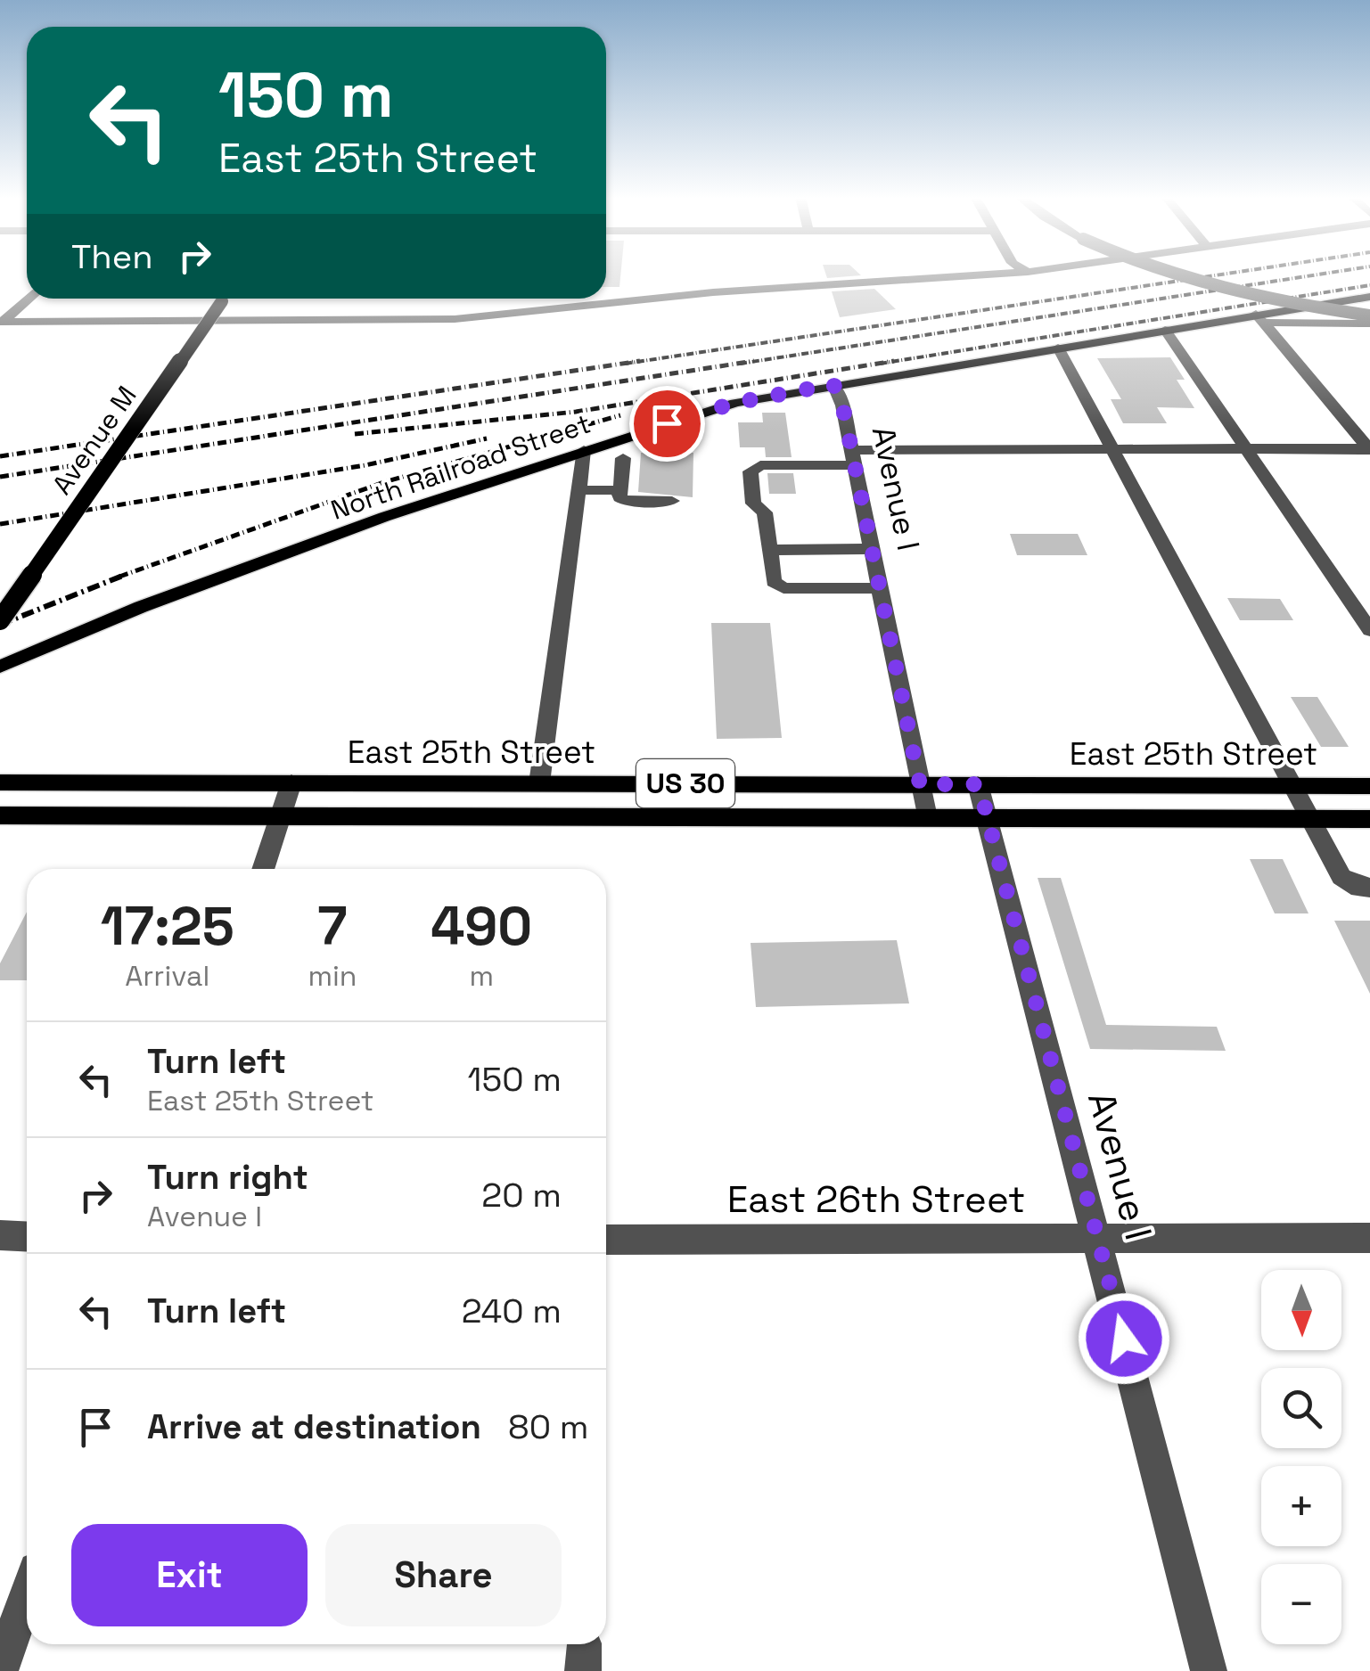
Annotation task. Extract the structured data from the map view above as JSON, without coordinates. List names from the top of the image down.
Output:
{
  "streets": {
    "main road": [
      "Avenue M",
      "North Railroad Street",
      "East 25th Street",
      "US 30"
    ],
    "street": ["Avenue I", "East 26th Street"]
  },
  "crossings": [
    ["North Railroad Street", "Avenue I"],
    ["Avenue I", "East 25th Street"],
    ["Avenue I", "East 26th Street"]
  ],
  "north": "bottom",
  "page": {
    "turn": ["150 m", "East 25th Street"],
    "then": "Then",
    "eta": [
      "17:25",
      "Arrival",
      "7",
      "min",
      "490",
      "m"
    ],
    "list": [
      {
        "name": "Turn left",
        "note": "East 25th Street",
        "value": "150 m"
      },
      {
        "name": "Turn right",
        "note": "Avenue I",
        "value": "20 m"
      },
      {
        "name": "Turn left",
        "value": "240 m"
      },
      {
        "name": "Arrive at destination",
        "value": "80 m"
      }
    ],
    "map_buttons": ["+", "−"],
    "buttons": ["Exit", "Share"]
  }
}
